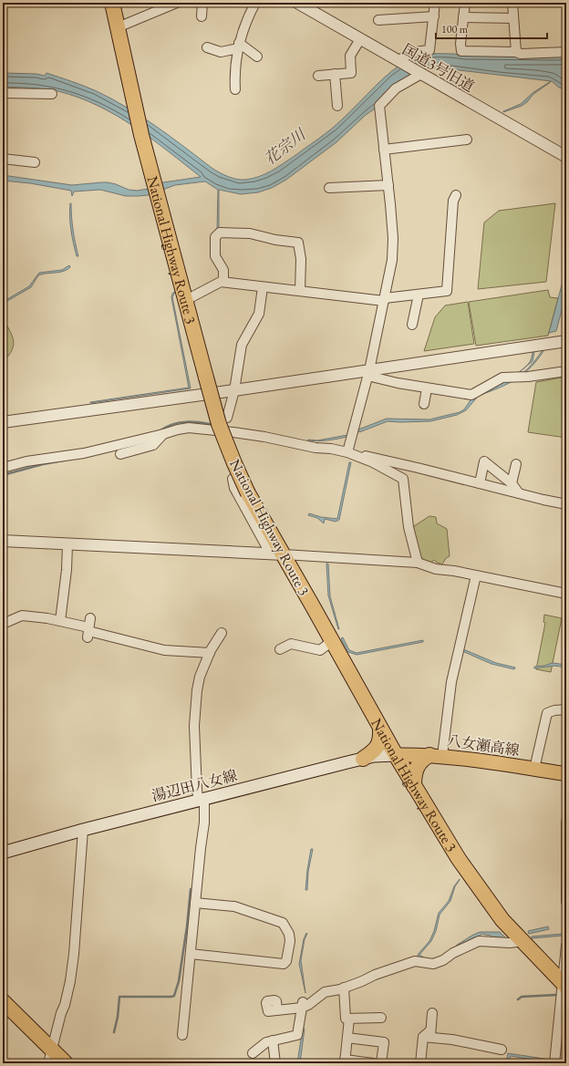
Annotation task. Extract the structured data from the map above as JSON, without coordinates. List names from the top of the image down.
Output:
{
  "streets": {
    "highway": ["National Highway Route 3"],
    "main road": ["八女瀬高線", "湯辺田八女線"],
    "street": ["国道3号旧道"]
  },
  "crossings": [
    ["National Highway Route 3", "八女瀬高線"],
    ["National Highway Route 3", "湯辺田八女線"],
    ["八女瀬高線", "湯辺田八女線"]
  ],
  "water": ["花宗川"],
  "scale_bar": "100 m"
}
